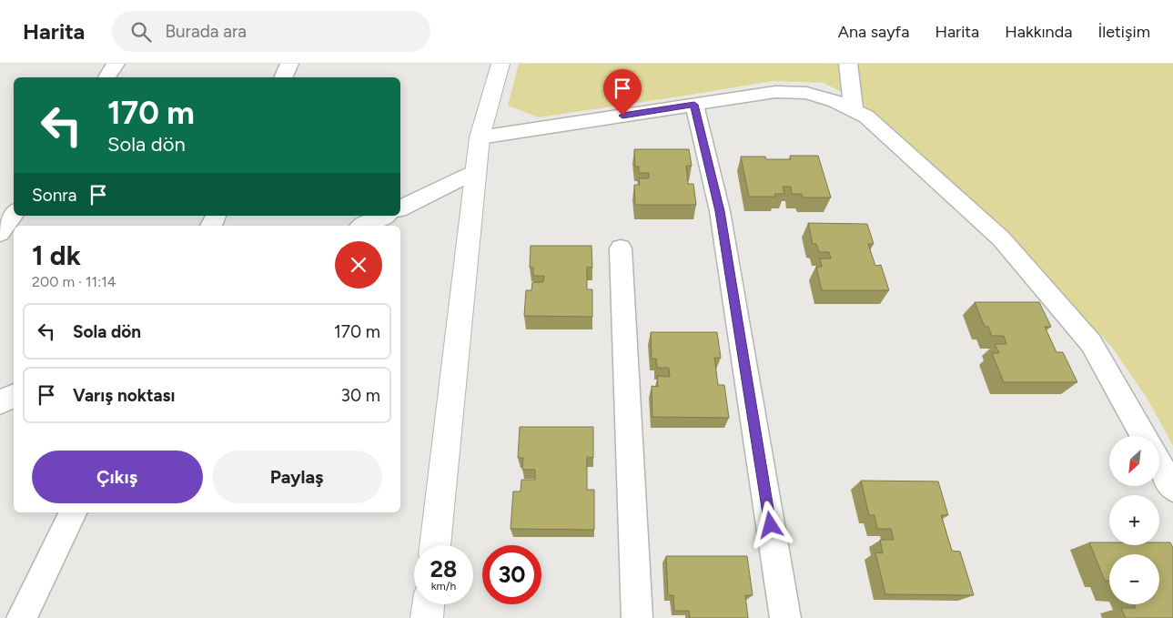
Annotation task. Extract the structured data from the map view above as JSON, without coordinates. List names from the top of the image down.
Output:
{
  "north": "bottom left",
  "page": {
    "header": "Harita",
    "search": "Burada ara",
    "nav": [
      "Ana sayfa",
      "Harita",
      "Hakkında",
      "İletişim"
    ],
    "turn": ["170 m", "Sola dön"],
    "then": "Sonra",
    "heading": ["1 dk", "200 m · 11:14"],
    "list": [
      {
        "name": "Sola dön",
        "value": "170 m"
      },
      {
        "name": "Varış noktası",
        "value": "30 m"
      }
    ],
    "map_buttons": ["+", "−"],
    "buttons": ["Çıkış", "Paylaş"],
    "speed": "28 km/h",
    "limit": "30"
  }
}
